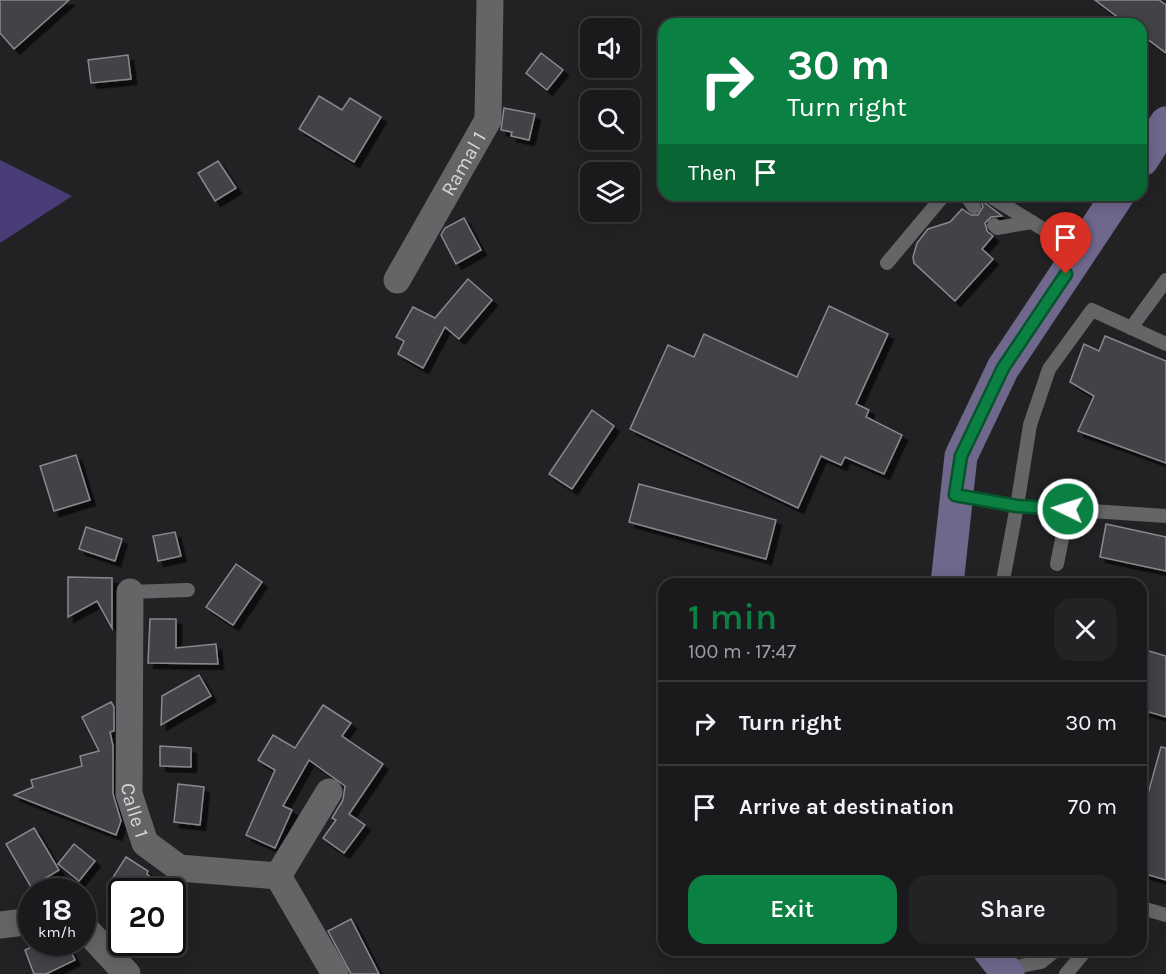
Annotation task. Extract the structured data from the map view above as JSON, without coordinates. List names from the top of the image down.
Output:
{
  "streets": {
    "street": ["Ramal 1", "Calle 1"]
  },
  "page": {
    "turn": ["30 m", "Turn right"],
    "then": "Then",
    "heading": ["1 min", "100 m · 17:47"],
    "list": [
      {
        "name": "Turn right",
        "value": "30 m"
      },
      {
        "name": "Arrive at destination",
        "value": "70 m"
      }
    ],
    "buttons": ["Exit", "Share"],
    "speed": "18 km/h",
    "limit": "20"
  }
}
